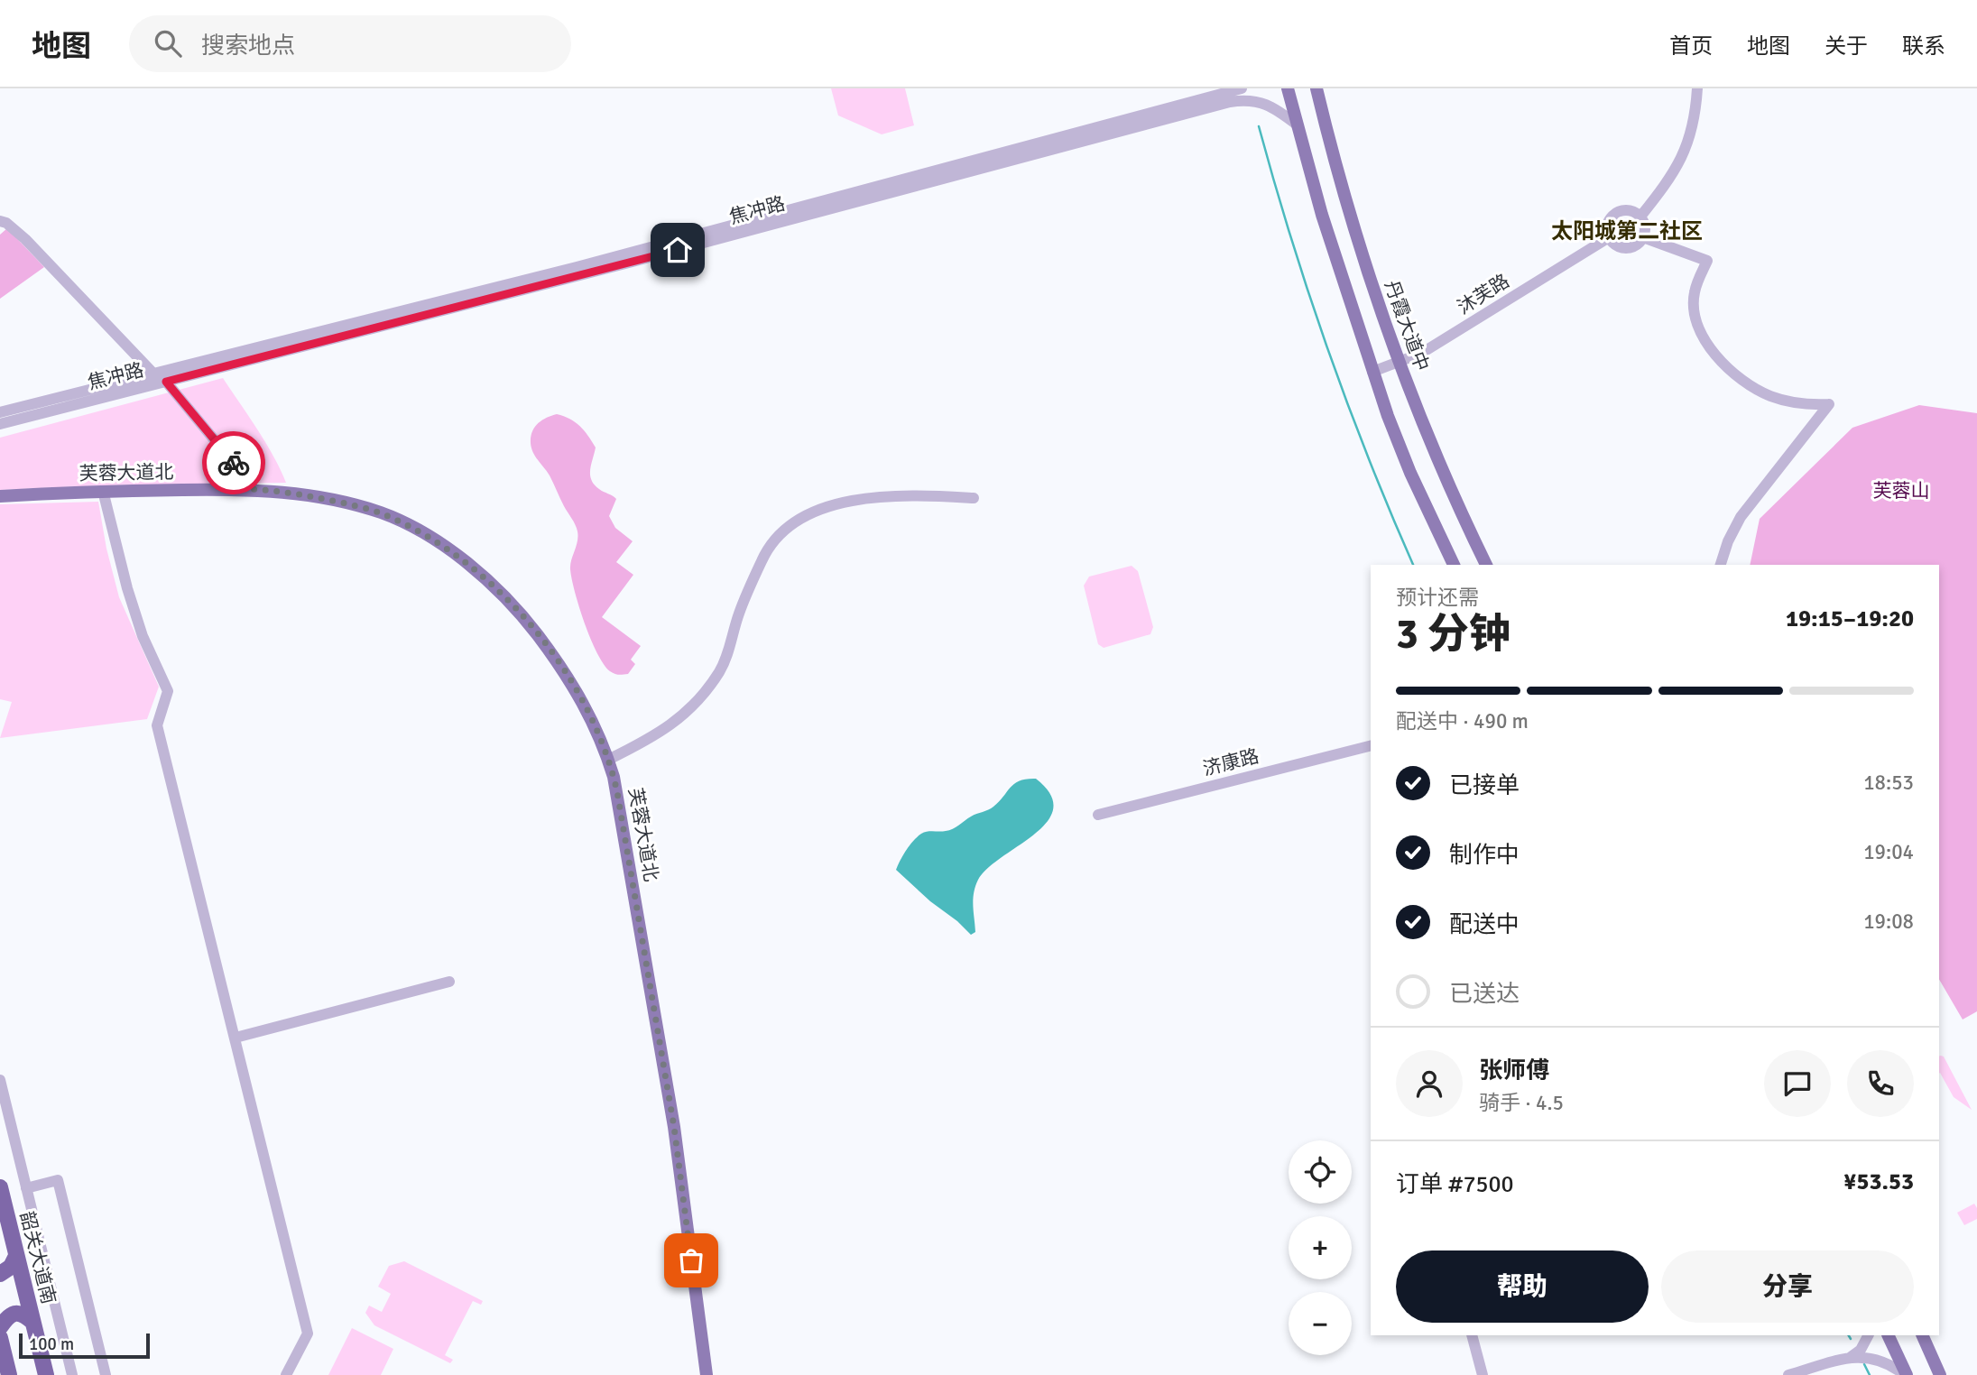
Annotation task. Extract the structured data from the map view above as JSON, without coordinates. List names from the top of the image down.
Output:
{
  "streets": {
    "highway": ["韶关大道南"],
    "main road": ["丹霞大道中", "芙蓉大道北"],
    "street": ["焦冲路", "沐芙路", "济康路"]
  },
  "crossings": [
    ["沐芙路", "丹霞大道中"]
  ],
  "districts": ["太阳城第二社区"],
  "parks": ["芙蓉山"],
  "scale_bar": "100 m",
  "page": {
    "header": "地图",
    "search": "搜索地点",
    "nav": [
      "首页",
      "地图",
      "关于",
      "联系"
    ],
    "heading": ["3 分钟", "预计还需", "19:15–19:20"],
    "panel": [
      "张师傅",
      "骑手 · 4.5",
      "订单 #7500",
      "¥53.53"
    ],
    "bar": "配送中 · 490 m",
    "list": [
      ["已接单", "18:53"],
      ["制作中", "19:04"],
      ["配送中", "19:08"],
      "已送达"
    ],
    "map_buttons": ["+", "−"],
    "buttons": ["帮助", "分享"],
    "scale": "100 m"
  }
}
